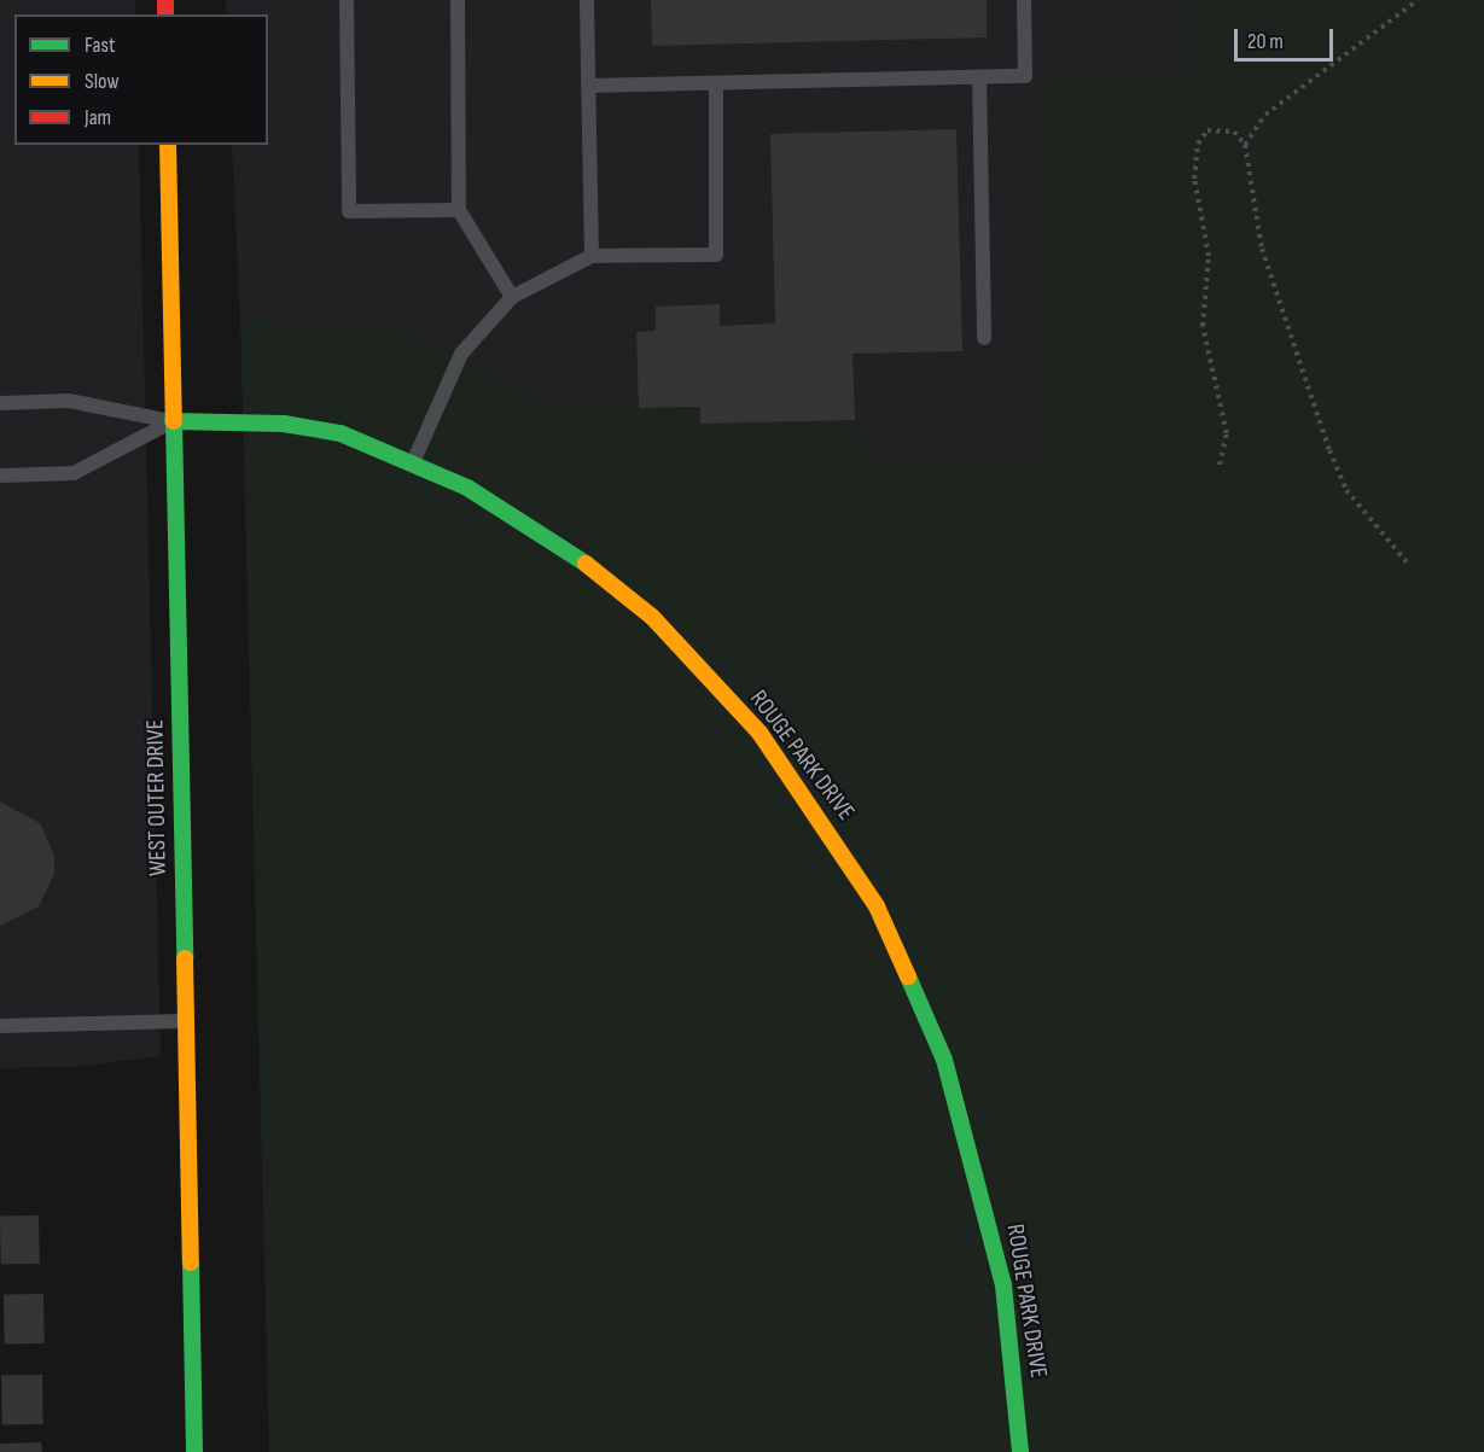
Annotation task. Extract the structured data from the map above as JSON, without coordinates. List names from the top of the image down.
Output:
{
  "streets": {
    "main road": ["ROUGE PARK DRIVE", "WEST OUTER DRIVE"]
  },
  "crossings": [
    ["ROUGE PARK DRIVE", "WEST OUTER DRIVE"]
  ],
  "legend": ["Fast", "Slow", "Jam"],
  "scale_bar": "20 m"
}
